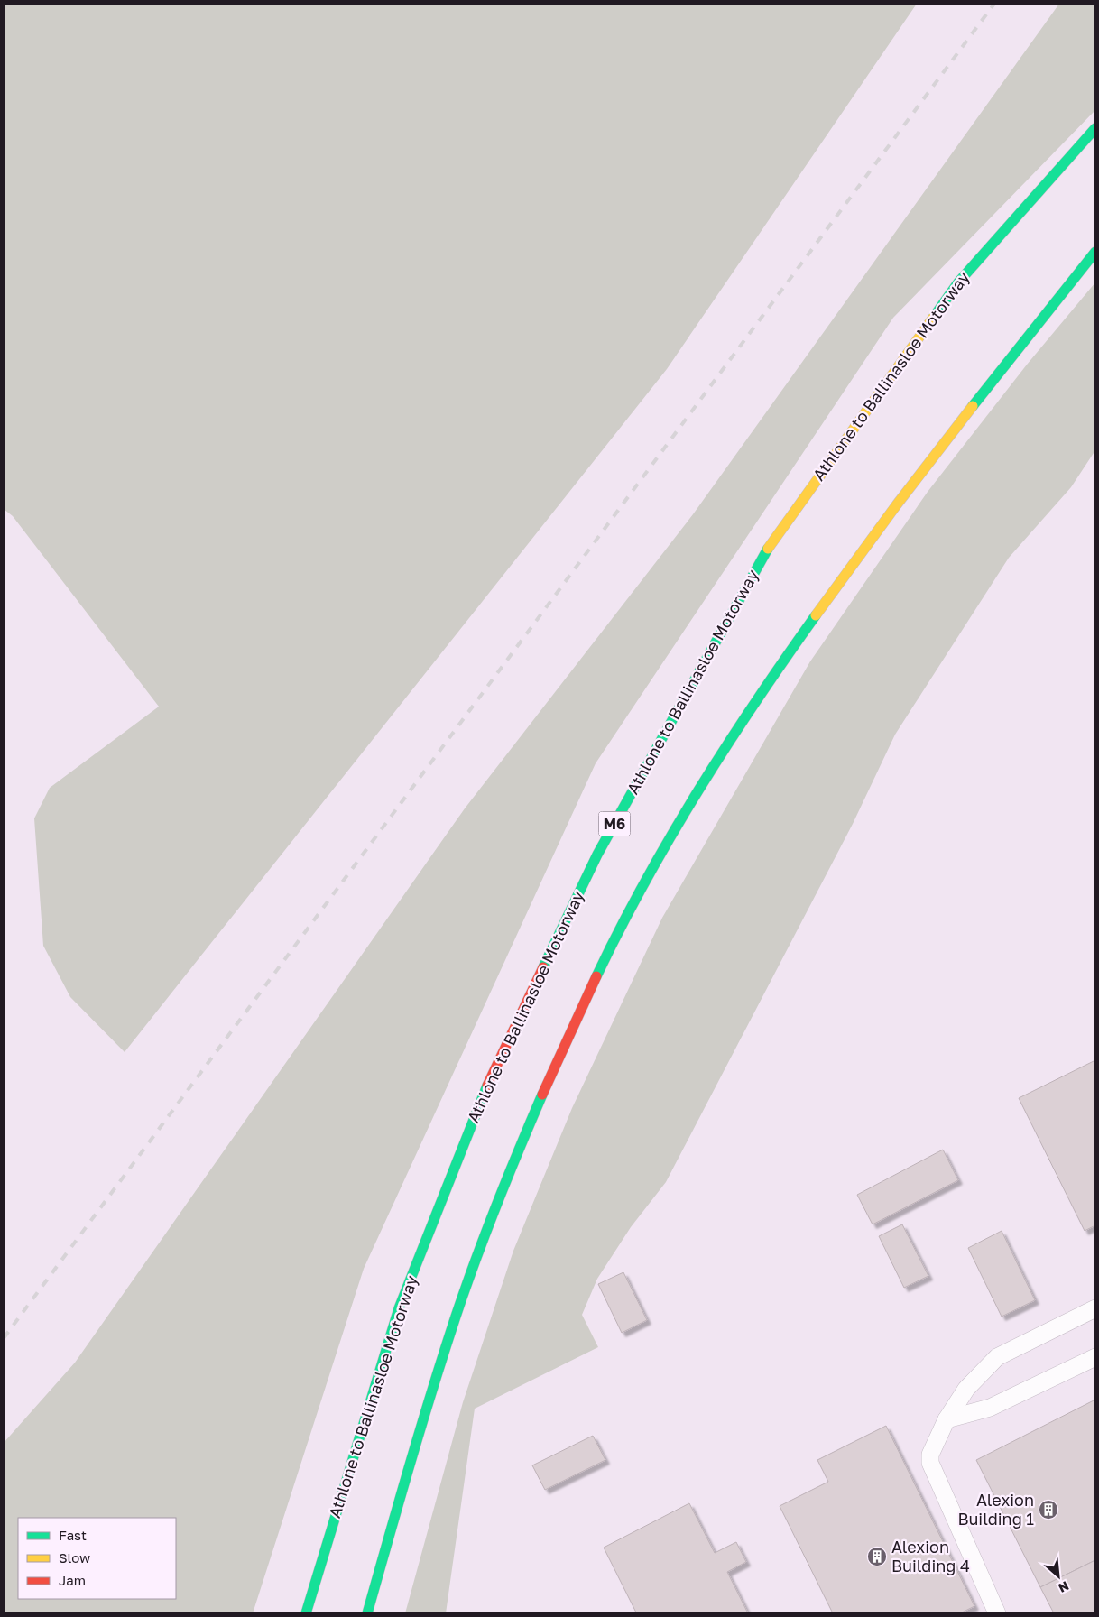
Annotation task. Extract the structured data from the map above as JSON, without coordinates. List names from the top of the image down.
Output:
{
  "streets": {
    "highway": ["Athlone to Ballinasloe Motorway", "M6"]
  },
  "places": {
    "building": ["Alexion Building 1", "Alexion Building 4"]
  },
  "legend": ["Fast", "Slow", "Jam"],
  "north": "bottom right"
}
